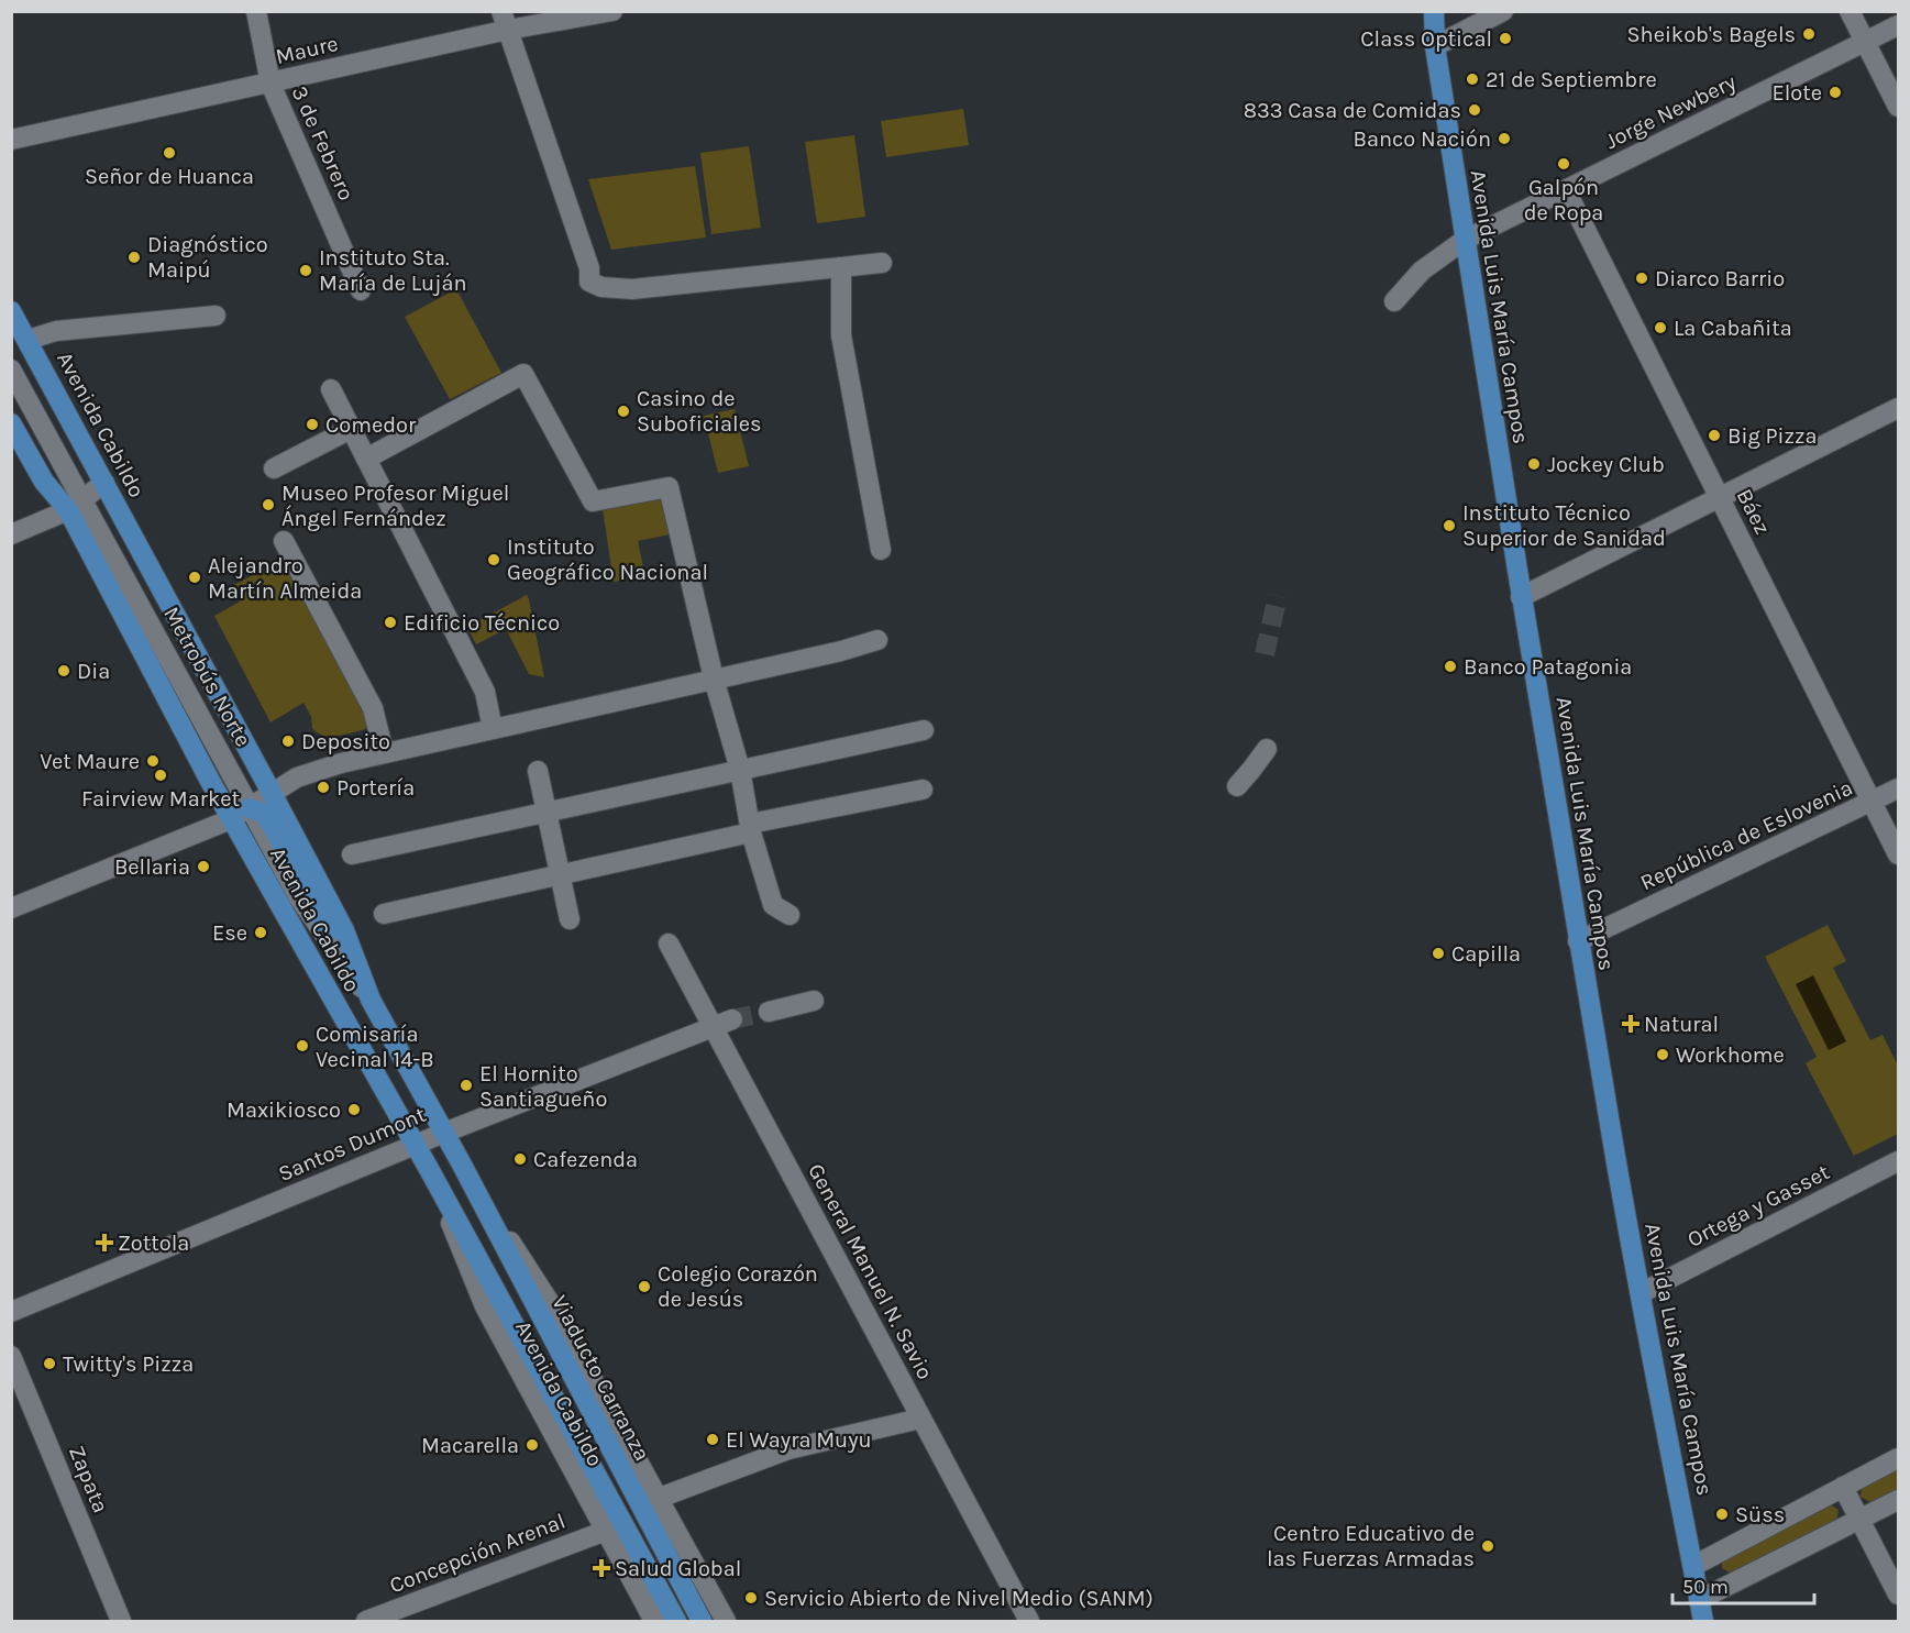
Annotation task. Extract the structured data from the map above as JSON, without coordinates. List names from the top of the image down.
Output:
{
  "streets": {
    "main road": ["Avenida Luis María Campos", "Avenida Cabildo", "Viaducto Carranza"],
    "street": [
      "Maure",
      "Jorge Newbery",
      "3 de Febrero",
      "Báez",
      "Metrobús Norte",
      "República de Eslovenia",
      "Santos Dumont",
      "Ortega y Gasset",
      "General Manuel N. Savio",
      "Zapata",
      "Concepción Arenal"
    ]
  },
  "crossings": [
    ["Maure", "3 de Febrero"],
    ["Jorge Newbery", "Avenida Luis María Campos"],
    ["Jorge Newbery", "Báez"],
    ["Avenida Luis María Campos", "República de Eslovenia"],
    ["Avenida Luis María Campos", "Ortega y Gasset"],
    ["Avenida Cabildo", "Metrobús Norte"],
    ["Avenida Cabildo", "Santos Dumont"],
    ["Avenida Cabildo", "Viaducto Carranza"],
    ["Avenida Cabildo", "Concepción Arenal"],
    ["Báez", "República de Eslovenia"],
    ["Santos Dumont", "General Manuel N. Savio"]
  ],
  "places": {
    "other": [
      "Sheikob's Bagels",
      "Class Optical",
      "21 de Septiembre",
      "Elote",
      "833 Casa de Comidas",
      "Banco Nación",
      "Señor de Huanca",
      "Galpón de Ropa",
      "Diagnóstico Maipú",
      "Instituto Sta. María de Luján",
      "Diarco Barrio",
      "La Cabañita",
      "Casino de Suboficiales",
      "Comedor",
      "Big Pizza",
      "Jockey Club",
      "Museo Profesor Miguel Ángel Fernández",
      "Instituto Técnico Superior de Sanidad",
      "Instituto Geográfico Nacional",
      "Alejandro Martín Almeida",
      "Edificio Técnico",
      "Banco Patagonia",
      "Dia",
      "Deposito",
      "Vet Maure",
      "Fairview Market",
      "Portería",
      "Bellaria",
      "Ese",
      "Capilla",
      "Comisaría Vecinal 14-B",
      "Workhome",
      "El Hornito Santiagueño",
      "Maxikiosco",
      "Cafezenda",
      "Colegio Corazón de Jesús",
      "Twitty's Pizza",
      "El Wayra Muyu",
      "Macarella",
      "Süss",
      "Centro Educativo de las Fuerzas Armadas",
      "Servicio Abierto de Nivel Medio (SANM)"
    ],
    "health": ["Natural", "Zottola", "Salud Global"]
  },
  "scale_bar": "50 m"
}
